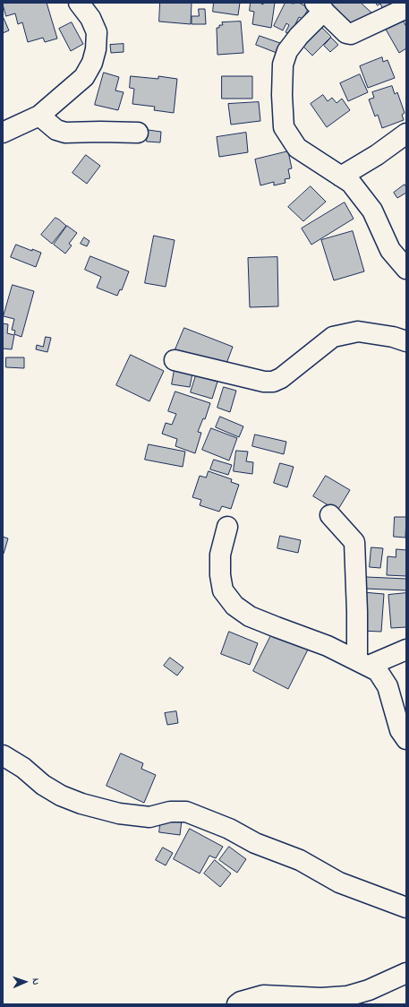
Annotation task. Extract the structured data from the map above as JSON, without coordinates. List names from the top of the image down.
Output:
{
  "north": "right"
}
